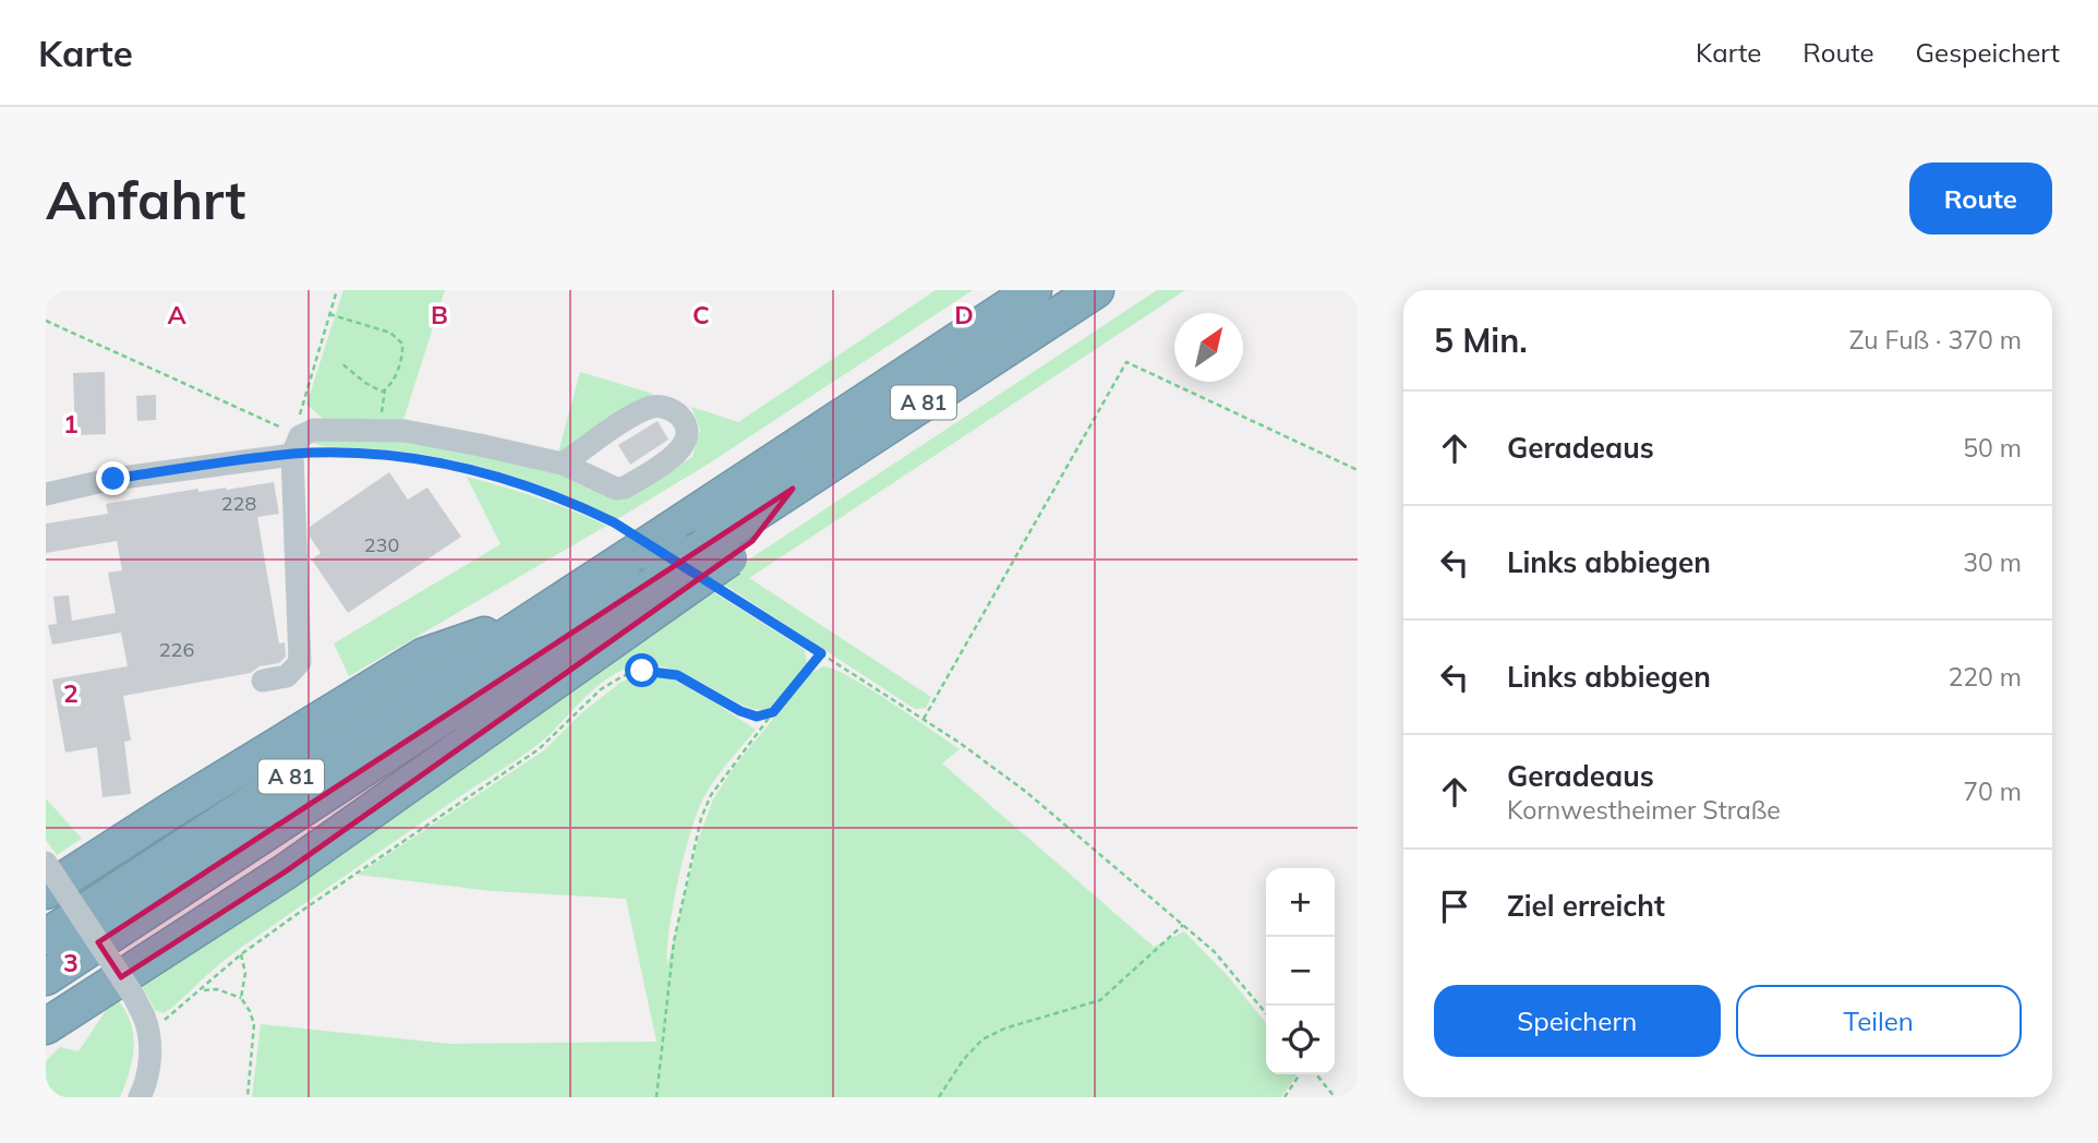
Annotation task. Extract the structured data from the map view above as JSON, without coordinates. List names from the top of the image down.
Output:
{
  "streets": {
    "highway": ["A 81"]
  },
  "house_numbers": ["228", "230", "226"],
  "north": "top right",
  "page": {
    "header": "Karte",
    "nav": ["Karte", "Route", "Gespeichert"],
    "buttons": [
      "Route",
      ["Speichern", "Teilen"]
    ],
    "title": "Anfahrt",
    "heading": ["5 Min.", "Zu Fuß · 370 m"],
    "list": [
      ["Geradeaus", "50 m"],
      ["Links abbiegen", "30 m"],
      ["Links abbiegen", "220 m"],
      ["Geradeaus", "Kornwestheimer Straße", "70 m"],
      "Ziel erreicht"
    ],
    "map_buttons": ["+", "−"]
  },
  "grid": {
    "columns": [
      "A",
      "B",
      "C",
      "D"
    ],
    "rows": ["1", "2", "3"]
  }
}
